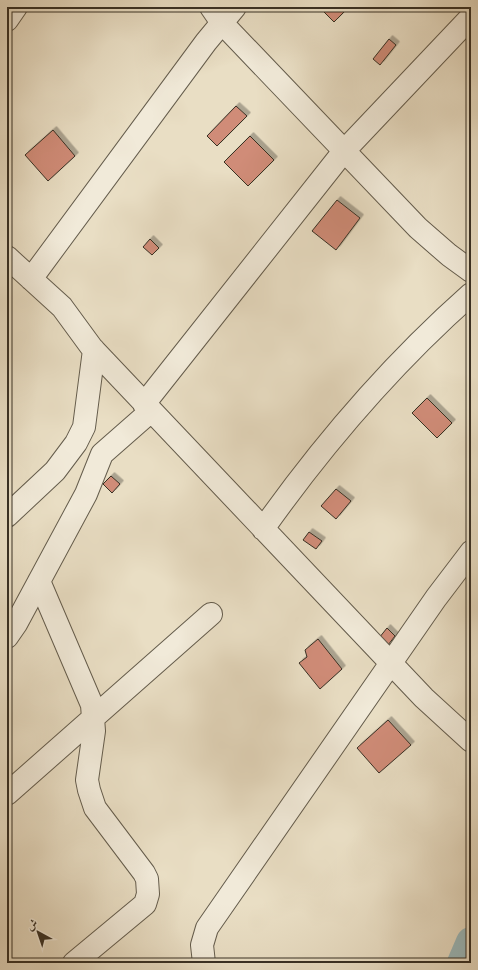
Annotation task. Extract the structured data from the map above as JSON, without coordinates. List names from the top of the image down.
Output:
{
  "north": "top left"
}
